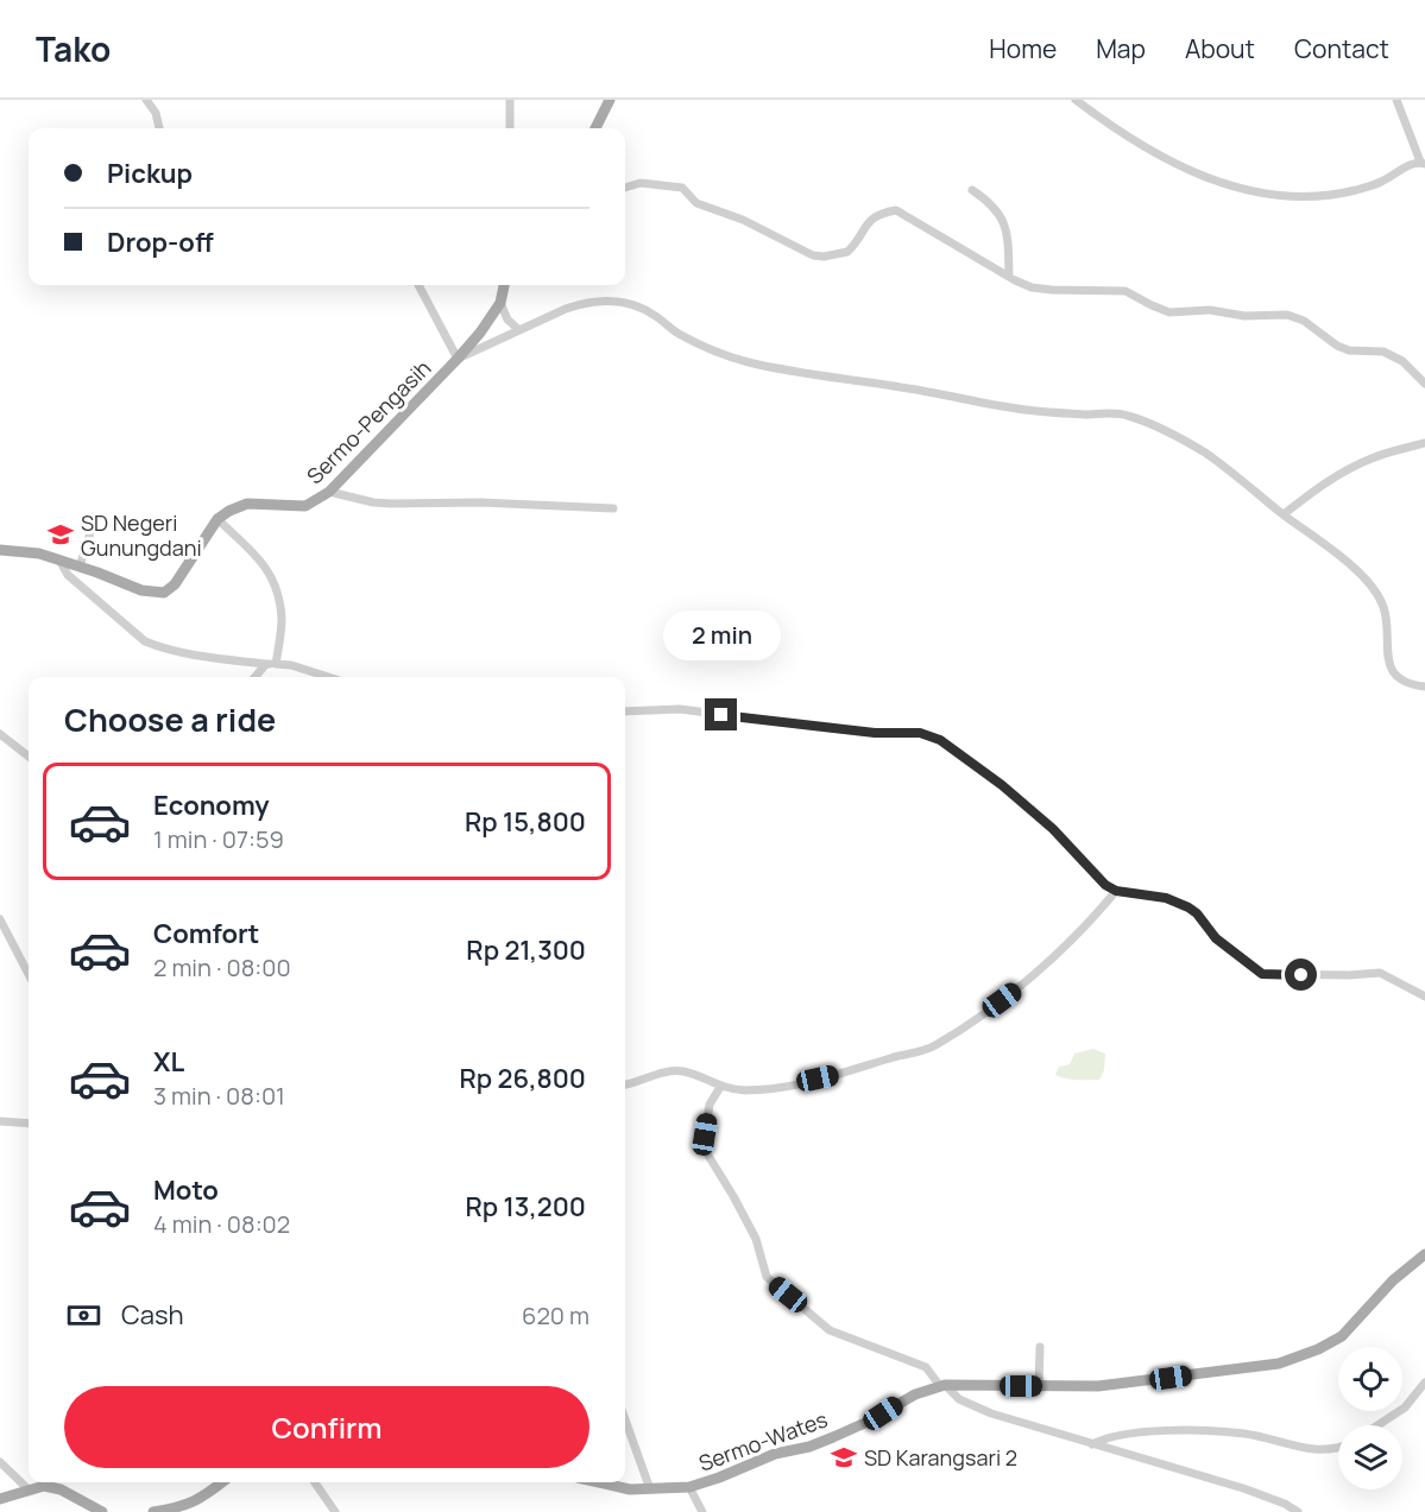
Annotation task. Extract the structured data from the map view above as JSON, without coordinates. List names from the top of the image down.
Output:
{
  "streets": {
    "main road": ["Sermo-Pengasih", "Sermo-Wates"]
  },
  "places": {
    "school or university": ["SD Negeri Gunungdani", "SD Karangsari 2"]
  },
  "page": {
    "header": "Tako",
    "nav": [
      "Home",
      "Map",
      "About",
      "Contact"
    ],
    "banner": ["Pickup", "Drop-off"],
    "bubble": "2 min",
    "heading": "Choose a ride",
    "list": [
      {
        "name": "Economy",
        "note": "1 min · 07:59",
        "value": "Rp 15,800"
      },
      {
        "name": "Comfort",
        "note": "2 min · 08:00",
        "value": "Rp 21,300"
      },
      {
        "name": "XL",
        "note": "3 min · 08:01",
        "value": "Rp 26,800"
      },
      {
        "name": "Moto",
        "note": "4 min · 08:02",
        "value": "Rp 13,200"
      }
    ],
    "pay": ["Cash", "620 m"],
    "buttons": "Confirm"
  }
}
